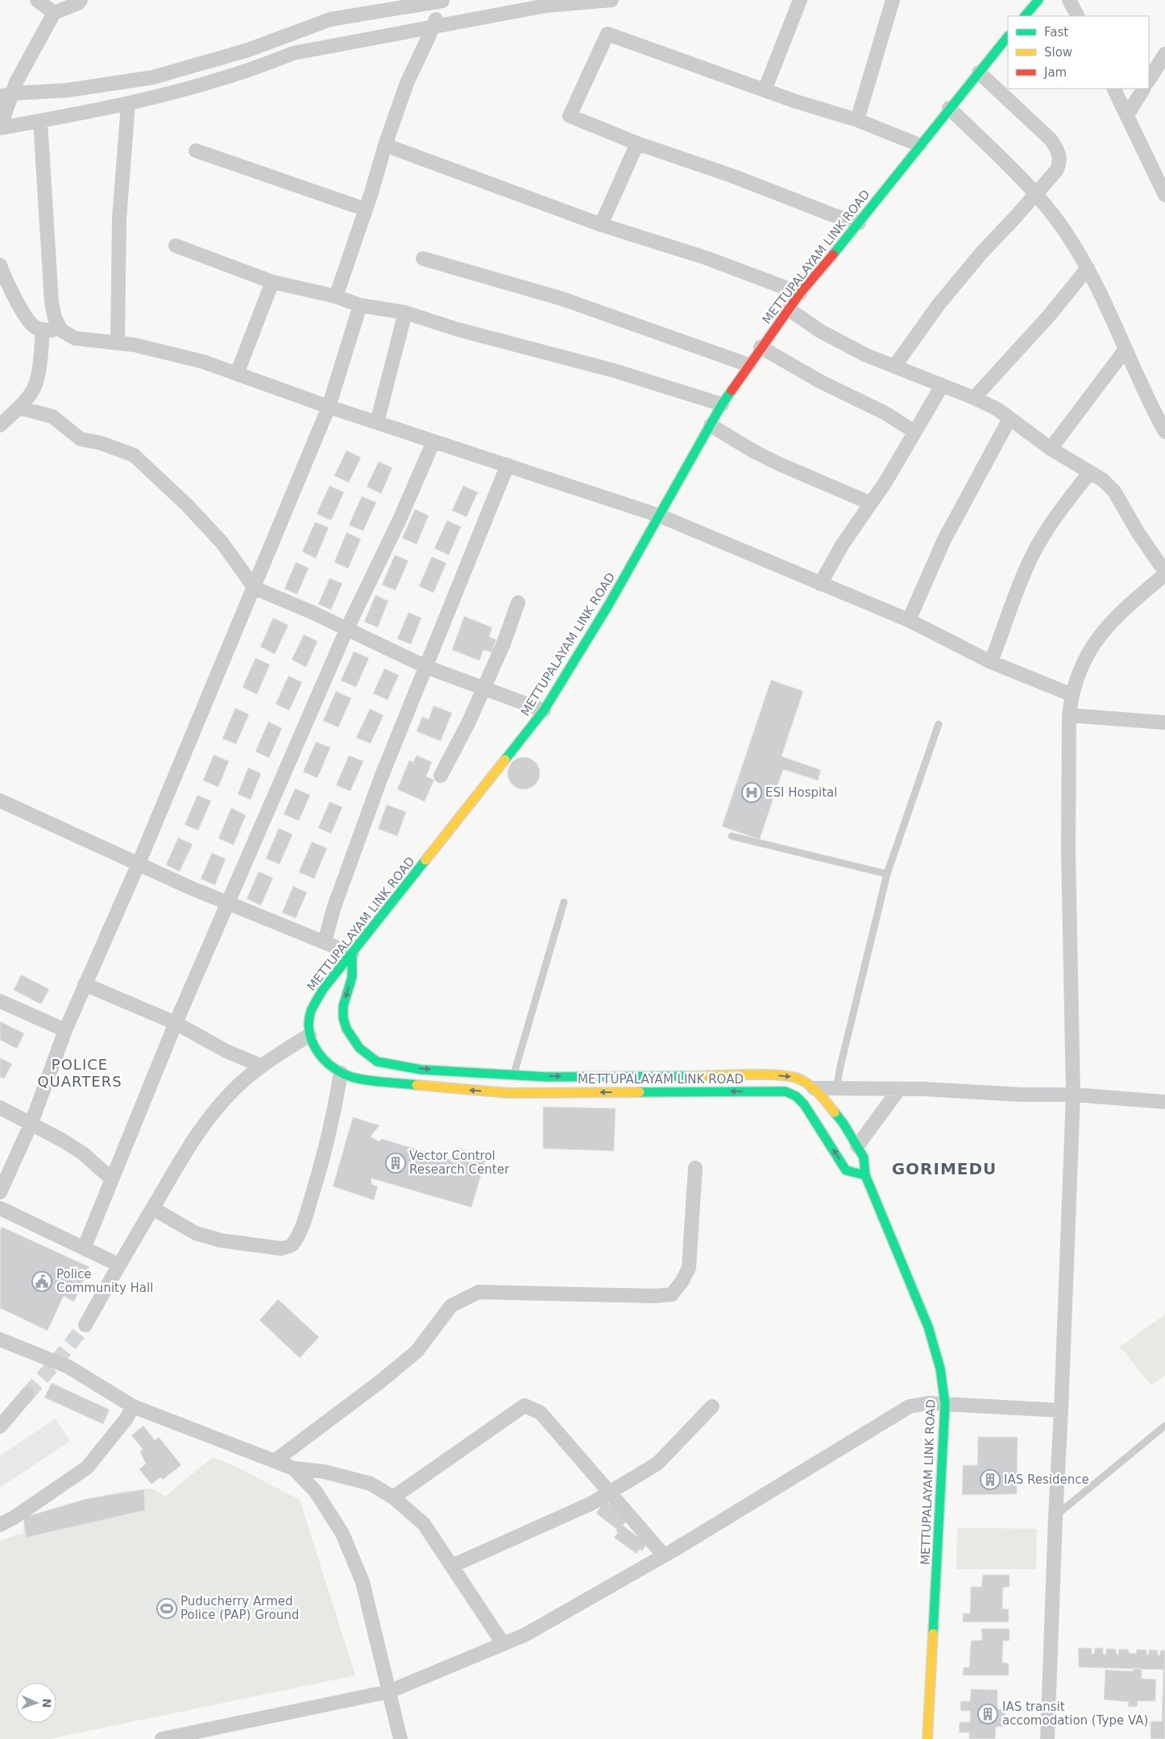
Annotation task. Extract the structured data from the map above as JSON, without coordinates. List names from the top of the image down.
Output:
{
  "streets": {
    "street": ["METTUPALAYAM LINK ROAD"]
  },
  "districts": ["POLICE QUARTERS", "GORIMEDU"],
  "places": {
    "hospital": ["ESI Hospital"],
    "building": ["Vector Control Research Center", "IAS Residence", "IAS transit accomodation (Type VA)"],
    "public building": ["Police Community Hall"],
    "sports": ["Puducherry Armed Police (PAP) Ground"]
  },
  "legend": ["Fast", "Slow", "Jam"],
  "north": "right"
}
